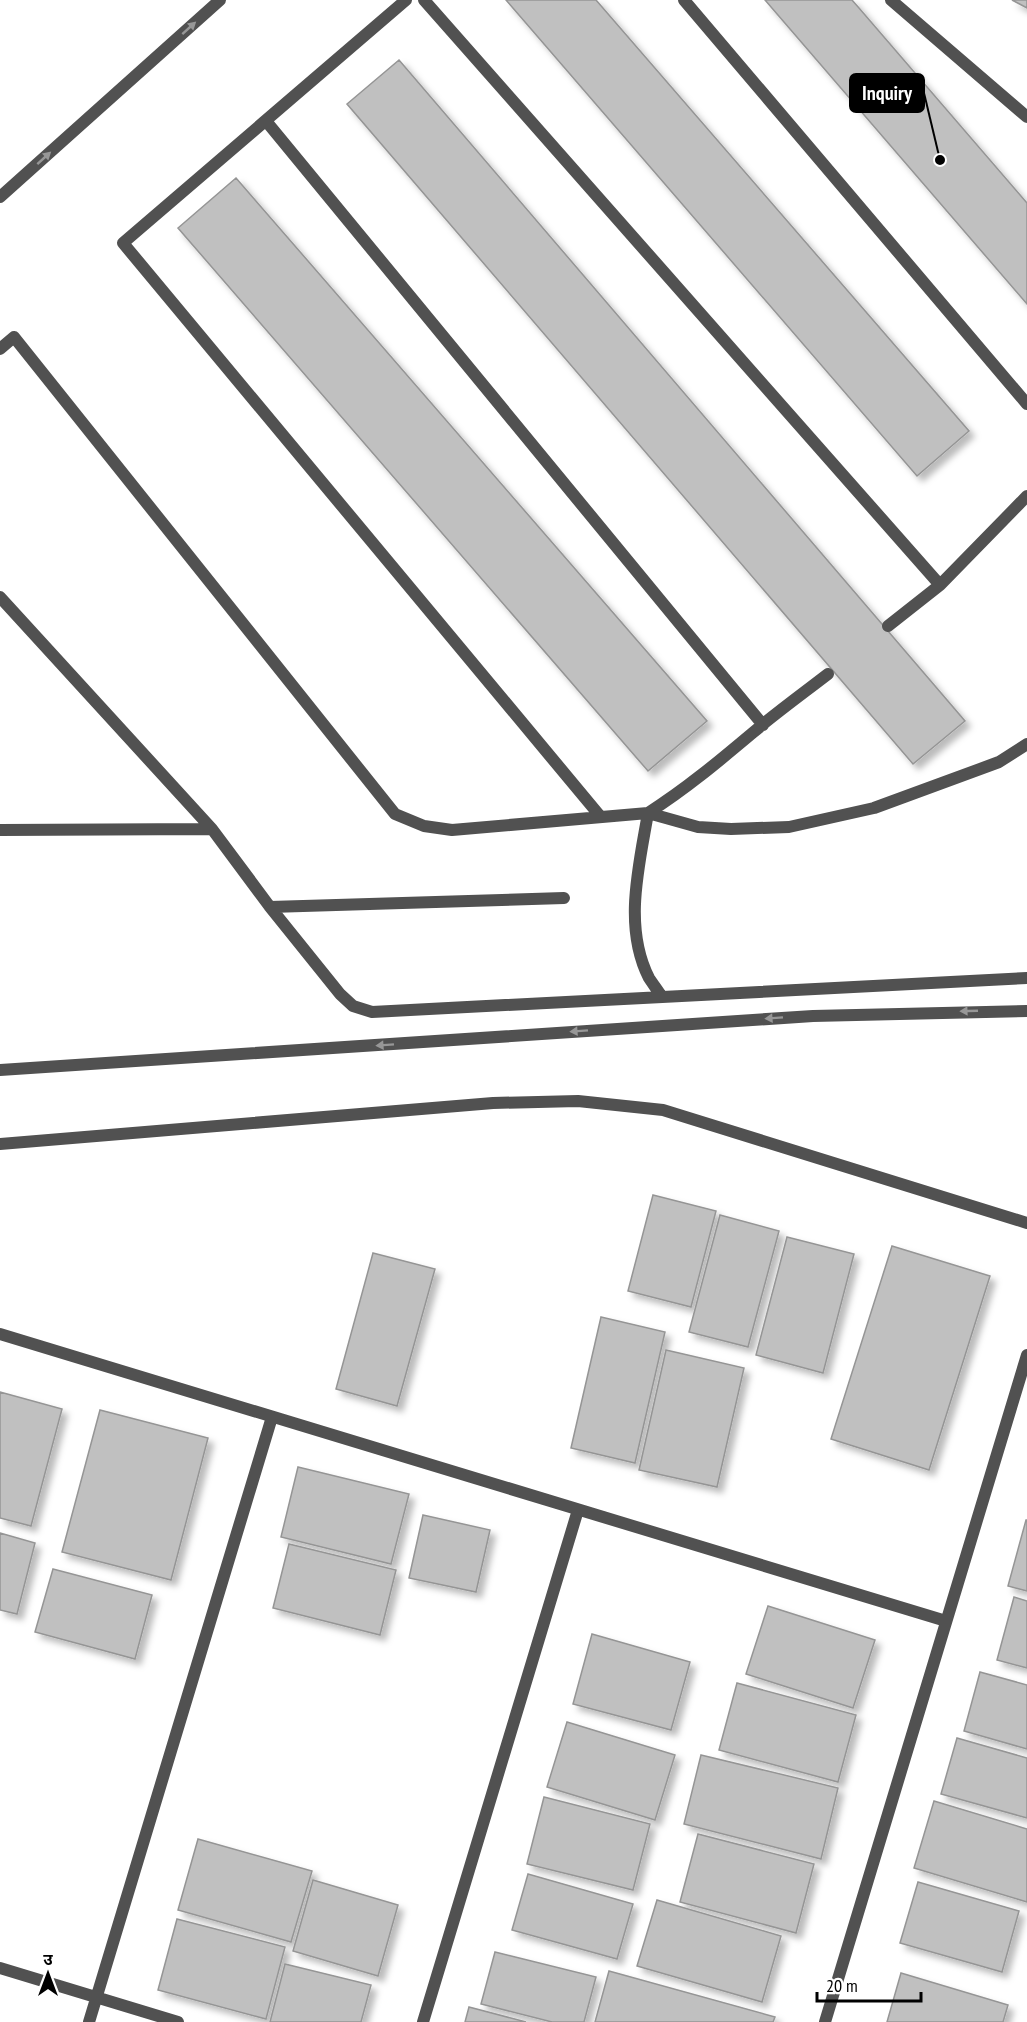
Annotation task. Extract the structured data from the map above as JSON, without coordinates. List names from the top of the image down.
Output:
{
  "places": ["Inquiry"],
  "scale_bar": "20 m",
  "north": "top"
}
